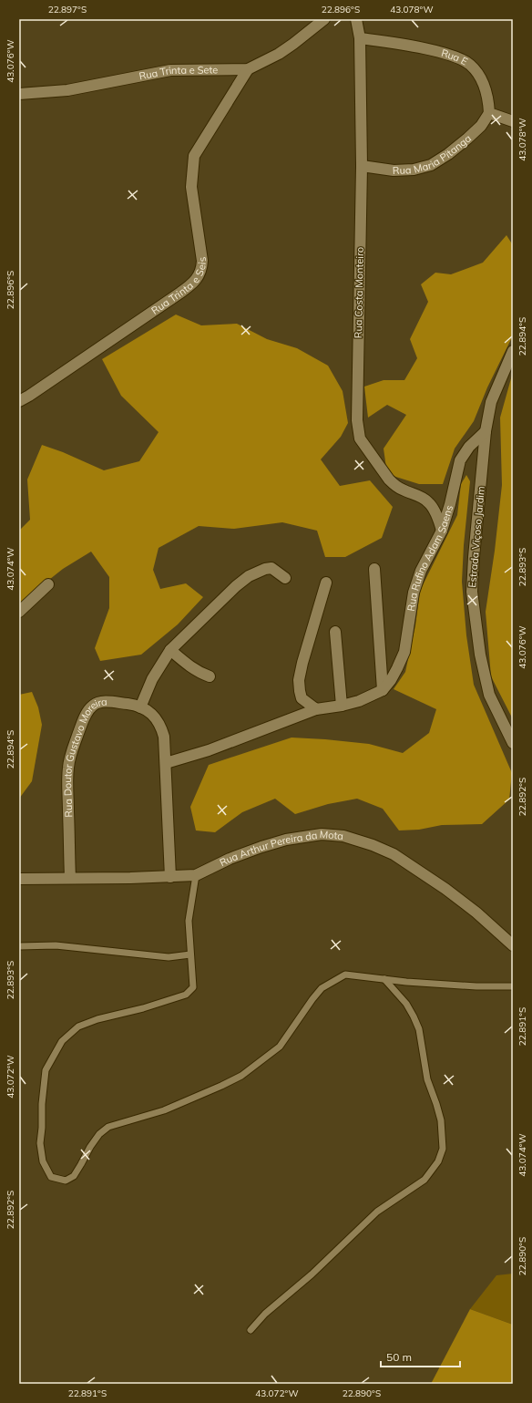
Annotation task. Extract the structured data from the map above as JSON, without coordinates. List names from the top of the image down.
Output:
{
  "streets": {
    "street": [
      "Rua E",
      "Rua Trinta e Sete",
      "Rua Maria Pitanga",
      "Rua Trinta e Seis",
      "Rua Costa Monteiro",
      "Estrada Viçoso Jardim",
      "Rua Rufino Adam Saens",
      "Rua Doutor Gustavo Moreira",
      "Rua Arthur Pereira da Mota"
    ]
  },
  "crossings": [
    ["Rua E", "Rua Maria Pitanga"],
    ["Rua E", "Rua Costa Monteiro"],
    ["Rua Trinta e Sete", "Rua Trinta e Seis"],
    ["Rua Maria Pitanga", "Rua Costa Monteiro"],
    ["Rua Costa Monteiro", "Rua Rufino Adam Saens"],
    ["Estrada Viçoso Jardim", "Rua Rufino Adam Saens"],
    ["Rua Doutor Gustavo Moreira", "Rua Arthur Pereira da Mota"]
  ],
  "scale_bar": "50 m",
  "coordinates": [
    "22.897°S",
    "22.896°S",
    "43.078°W",
    "43.076°W",
    "22.894°S",
    "22.893°S",
    "43.074°W",
    "22.892°S",
    "22.891°S",
    "43.072°W",
    "22.890°S"
  ]
}
